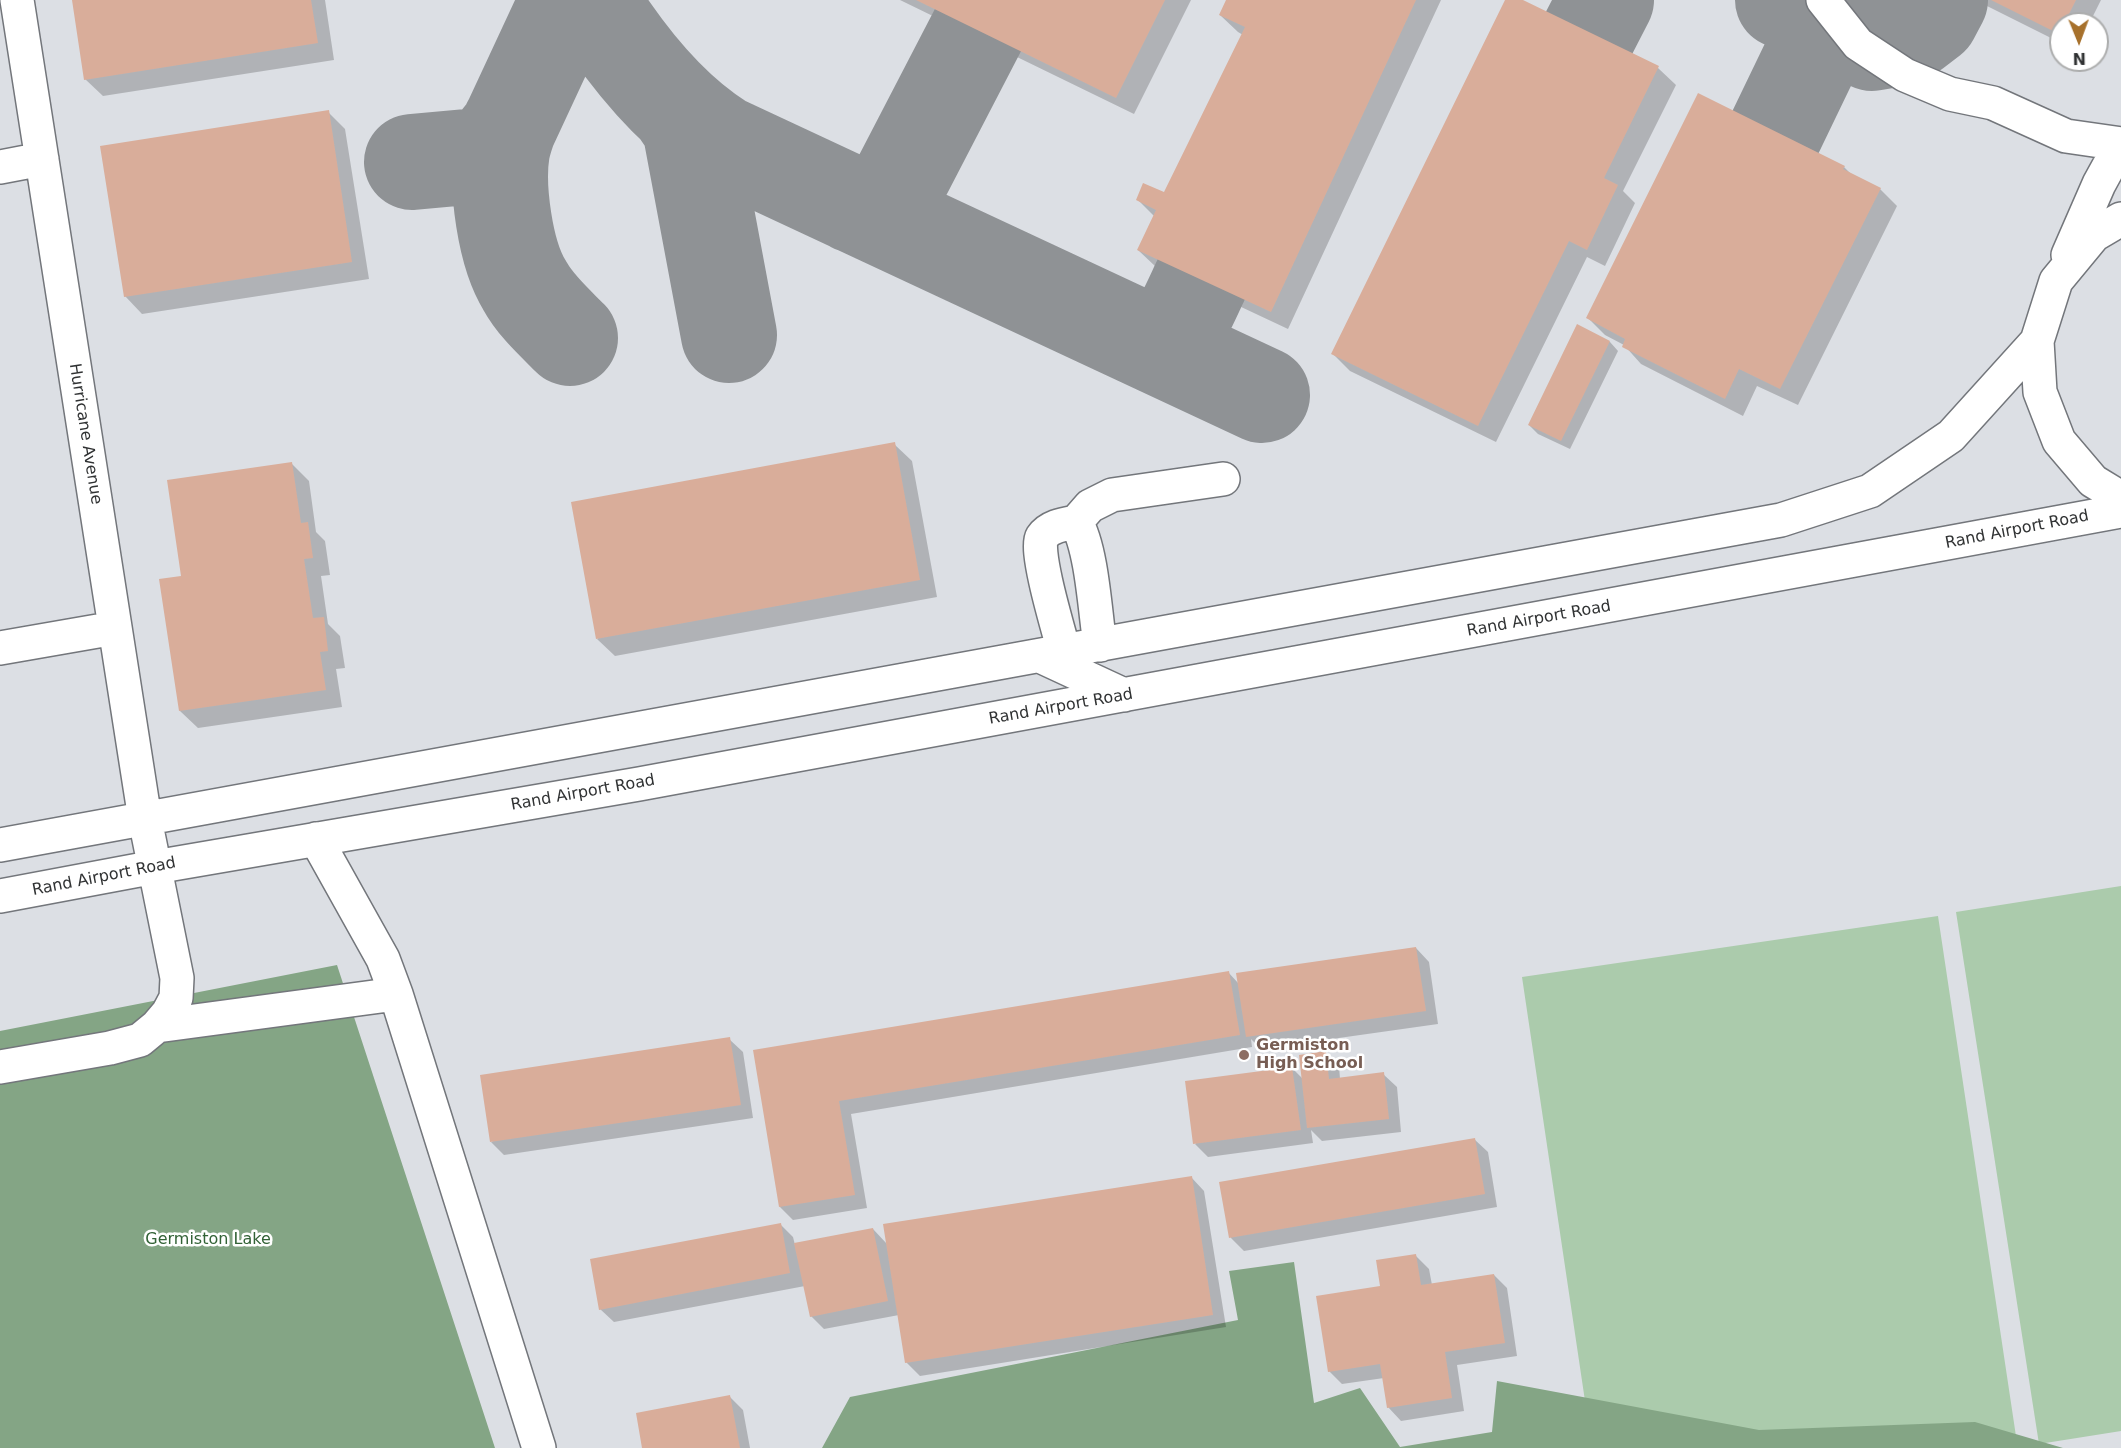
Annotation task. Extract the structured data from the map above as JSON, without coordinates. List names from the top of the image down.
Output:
{
  "streets": {
    "street": ["Hurricane Avenue", "Rand Airport Road"]
  },
  "crossings": [
    ["Hurricane Avenue", "Rand Airport Road"]
  ],
  "parks": ["Germiston Lake"],
  "places": ["Germiston High School"],
  "north": "bottom"
}
